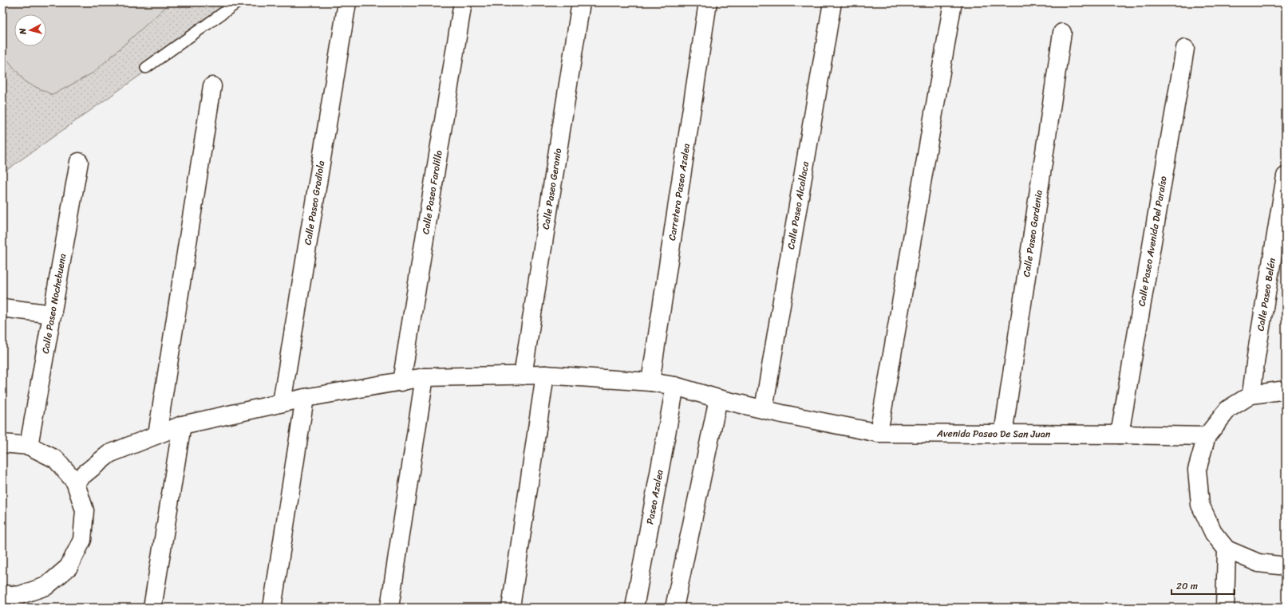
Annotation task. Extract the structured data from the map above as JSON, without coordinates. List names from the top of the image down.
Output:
{
  "streets": {
    "street": [
      "Calle Paseo Geranio",
      "Calle Paseo Farolillo",
      "Carretera Paseo Azalea",
      "Calle Paseo Gradiola",
      "Calle Paseo Alcallaca",
      "Calle Paseo Gardenia",
      "Calle Paseo Avenida Del Paraíso",
      "Calle Paseo Belén",
      "Calle Paseo Nochebuena",
      "Avenida Paseo De San Juan",
      "Paseo Azalea"
    ]
  },
  "crossings": [
    ["Calle Paseo Geranio", "Avenida Paseo De San Juan"],
    ["Calle Paseo Farolillo", "Avenida Paseo De San Juan"],
    ["Carretera Paseo Azalea", "Avenida Paseo De San Juan"],
    ["Calle Paseo Gradiola", "Avenida Paseo De San Juan"],
    ["Calle Paseo Alcallaca", "Avenida Paseo De San Juan"],
    ["Calle Paseo Gardenia", "Avenida Paseo De San Juan"],
    ["Calle Paseo Avenida Del Paraíso", "Avenida Paseo De San Juan"],
    ["Avenida Paseo De San Juan", "Paseo Azalea"]
  ],
  "scale_bar": "20 m",
  "north": "left"
}
